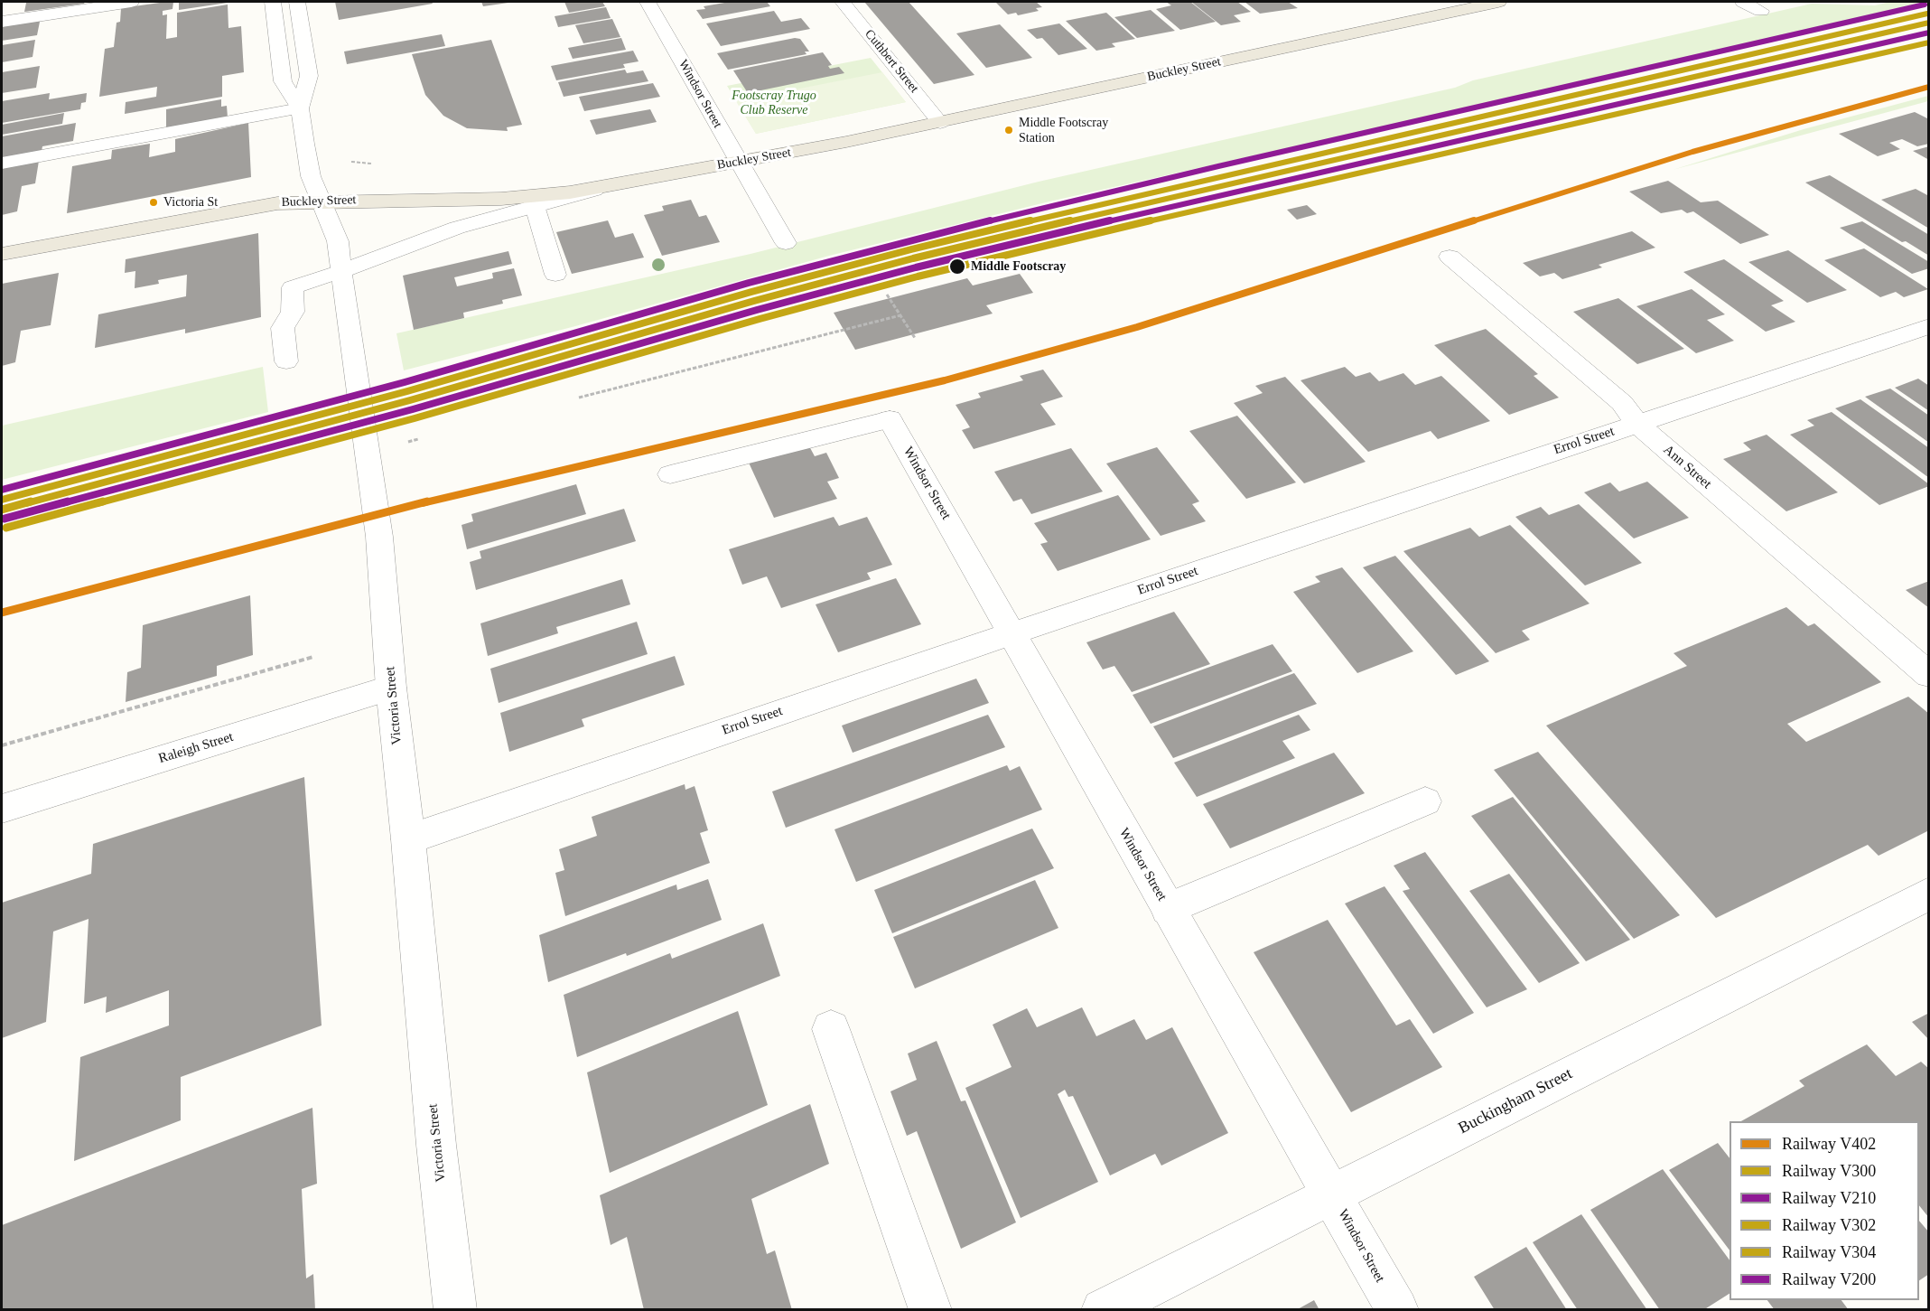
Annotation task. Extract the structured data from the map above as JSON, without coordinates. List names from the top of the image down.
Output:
{
  "streets": {
    "main road": ["Buckley Street"],
    "street": [
      "Cuthbert Street",
      "Windsor Street",
      "Errol Street",
      "Ann Street",
      "Victoria Street",
      "Raleigh Street",
      "Buckingham Street"
    ]
  },
  "crossings": [
    ["Cuthbert Street", "Buckley Street"],
    ["Buckley Street", "Windsor Street"],
    ["Buckley Street", "Victoria Street"],
    ["Windsor Street", "Errol Street"],
    ["Windsor Street", "Buckingham Street"],
    ["Errol Street", "Ann Street"],
    ["Errol Street", "Victoria Street"],
    ["Victoria Street", "Raleigh Street"]
  ],
  "parks": ["Footscray Trugo Club Reserve"],
  "places": ["Middle Footscray Station", "Victoria St", "Middle Footscray"],
  "lines": [
    "rail line V200",
    "rail line V302",
    "rail line V300",
    "rail line V210",
    "rail line V304",
    "rail line V402"
  ],
  "legend": [
    "Railway V402",
    "Railway V300",
    "Railway V210",
    "Railway V302",
    "Railway V304",
    "Railway V200"
  ]
}
